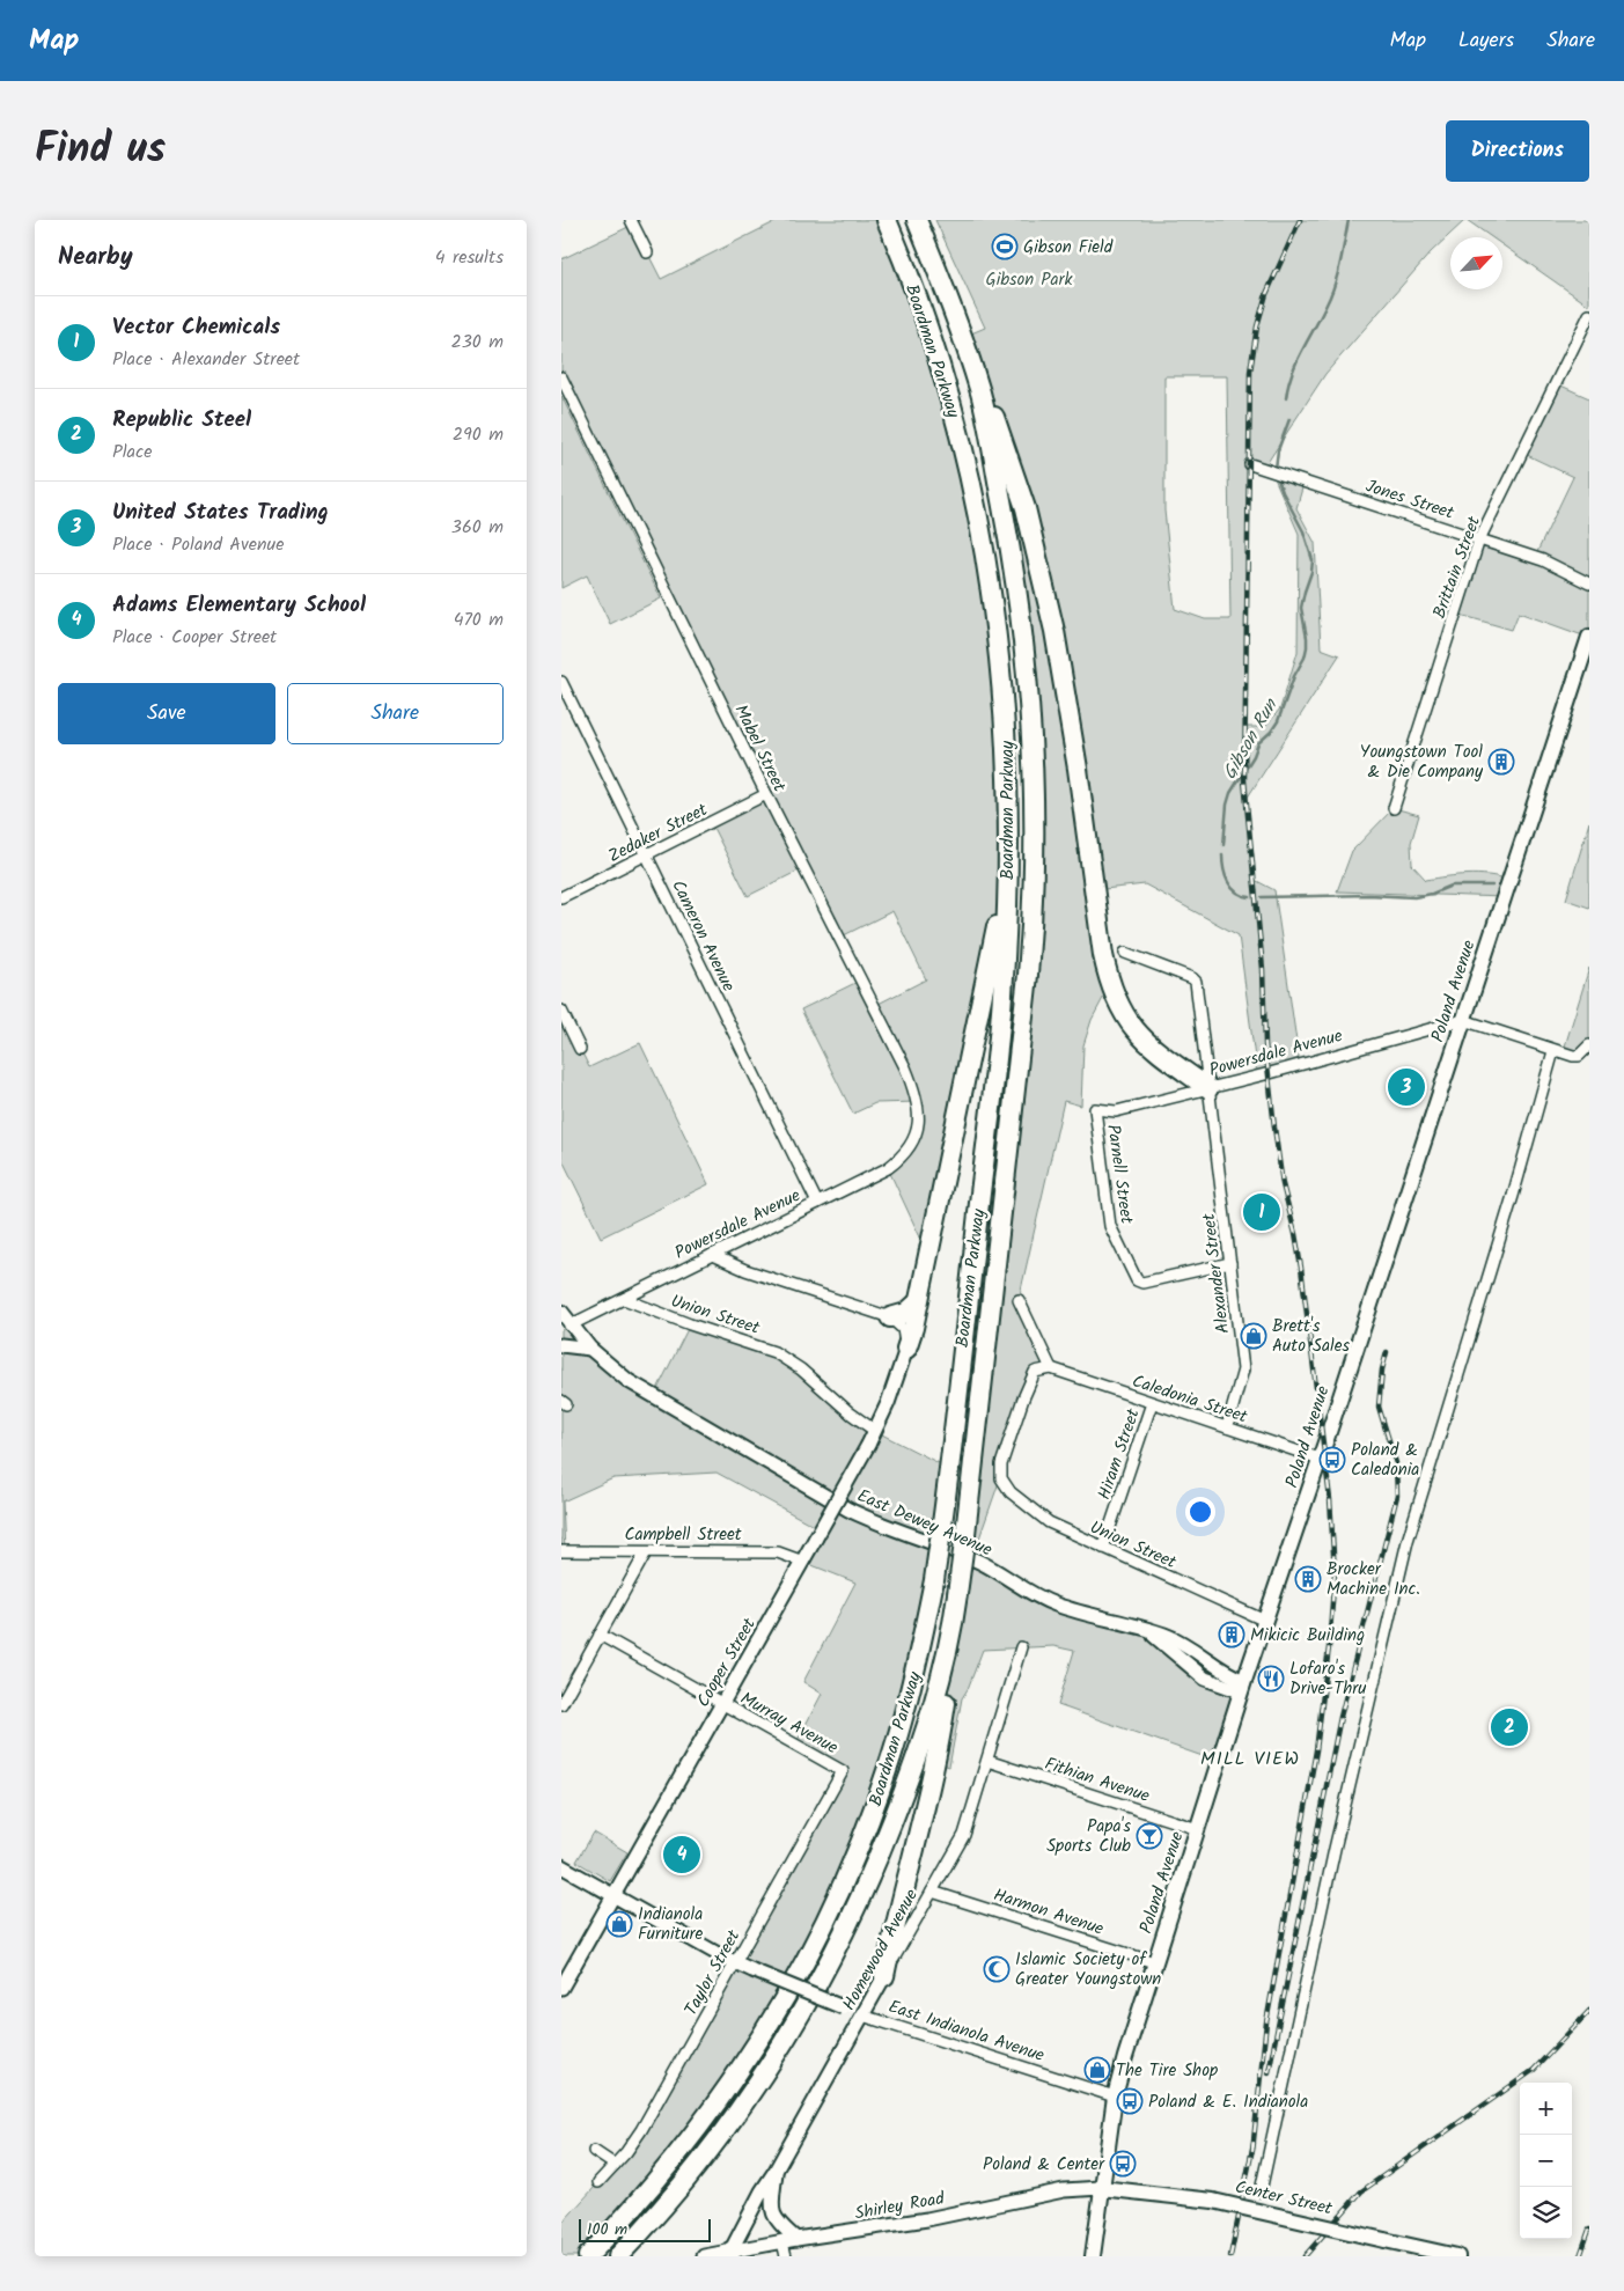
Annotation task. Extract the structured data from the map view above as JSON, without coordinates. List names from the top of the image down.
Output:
{
  "streets": {
    "highway": ["Boardman Parkway"],
    "main road": ["Poland Avenue", "Center Street"],
    "street": [
      "Jones Street",
      "Brittain Street",
      "Mabel Street",
      "Zedaker Street",
      "Cameron Avenue",
      "Powersdale Avenue",
      "Parnell Street",
      "Alexander Street",
      "Union Street",
      "Caledonia Street",
      "Hiram Street",
      "East Dewey Avenue",
      "Campbell Street",
      "Cooper Street",
      "Murray Avenue",
      "Fithian Avenue",
      "Harmon Avenue",
      "Homewood Avenue",
      "Taylor Street",
      "East Indianola Avenue",
      "Shirley Road"
    ]
  },
  "crossings": [
    ["Jones Street", "Brittain Street"],
    ["Mabel Street", "Zedaker Street"],
    ["Mabel Street", "Powersdale Avenue"],
    ["Zedaker Street", "Cameron Avenue"],
    ["Cameron Avenue", "Powersdale Avenue"],
    ["Poland Avenue", "Powersdale Avenue"],
    ["Poland Avenue", "Union Street"],
    ["Poland Avenue", "Caledonia Street"],
    ["Poland Avenue", "East Dewey Avenue"],
    ["Poland Avenue", "Fithian Avenue"],
    ["Poland Avenue", "Harmon Avenue"],
    ["Poland Avenue", "East Indianola Avenue"],
    ["Poland Avenue", "Center Street"],
    ["Poland Avenue", "Shirley Road"],
    ["Powersdale Avenue", "Parnell Street"],
    ["Powersdale Avenue", "Alexander Street"],
    ["Powersdale Avenue", "Union Street"],
    ["Powersdale Avenue", "East Dewey Avenue"],
    ["Parnell Street", "Alexander Street"],
    ["Alexander Street", "Caledonia Street"],
    ["Union Street", "Caledonia Street"],
    ["Union Street", "Hiram Street"],
    ["Union Street", "Cooper Street"],
    ["Caledonia Street", "Hiram Street"],
    ["Campbell Street", "Cooper Street"],
    ["Cooper Street", "Murray Avenue"],
    ["Cooper Street", "East Indianola Avenue"],
    ["Murray Avenue", "Taylor Street"],
    ["Fithian Avenue", "Homewood Avenue"],
    ["Harmon Avenue", "Homewood Avenue"],
    ["Homewood Avenue", "East Indianola Avenue"],
    ["Homewood Avenue", "Shirley Road"],
    ["Taylor Street", "East Indianola Avenue"],
    ["Center Street", "Shirley Road"]
  ],
  "districts": ["MILL VIEW"],
  "water": ["Gibson Run"],
  "parks": ["Gibson Park"],
  "places": {
    "sports": ["Gibson Field"],
    "building": ["Youngstown Tool & Die Company", "Brocker Machine Inc.", "Mikicic Building"],
    "shop": ["Brett's Auto Sales", "Indianola Furniture", "The Tire Shop"],
    "bus stop": ["Poland & Caledonia", "Poland & E. Indianola", "Poland & Center"],
    "restaurant": ["Lofaro's Drive-Thru"],
    "bar": ["Papa's Sports Club"],
    "mosque": ["Islamic Society of Greater Youngstown"]
  },
  "scale_bar": "100 m",
  "north": "top right",
  "page": {
    "header": "Map",
    "nav": ["Map", "Layers", "Share"],
    "title": "Find us",
    "buttons": [
      "Directions",
      ["Save", "Share"]
    ],
    "heading": ["Nearby", "4 results"],
    "list": [
      {
        "mark": "1",
        "name": "Vector Chemicals",
        "note": "Place · Alexander Street",
        "value": "230 m"
      },
      {
        "mark": "2",
        "name": "Republic Steel",
        "note": "Place",
        "value": "290 m"
      },
      {
        "mark": "3",
        "name": "United States Trading",
        "note": "Place · Poland Avenue",
        "value": "360 m"
      },
      {
        "mark": "4",
        "name": "Adams Elementary School",
        "note": "Place · Cooper Street",
        "value": "470 m"
      }
    ],
    "pins": [
      "3",
      "1",
      "2",
      "4"
    ],
    "map_buttons": ["+", "−"],
    "scale": "100 m"
  }
}
